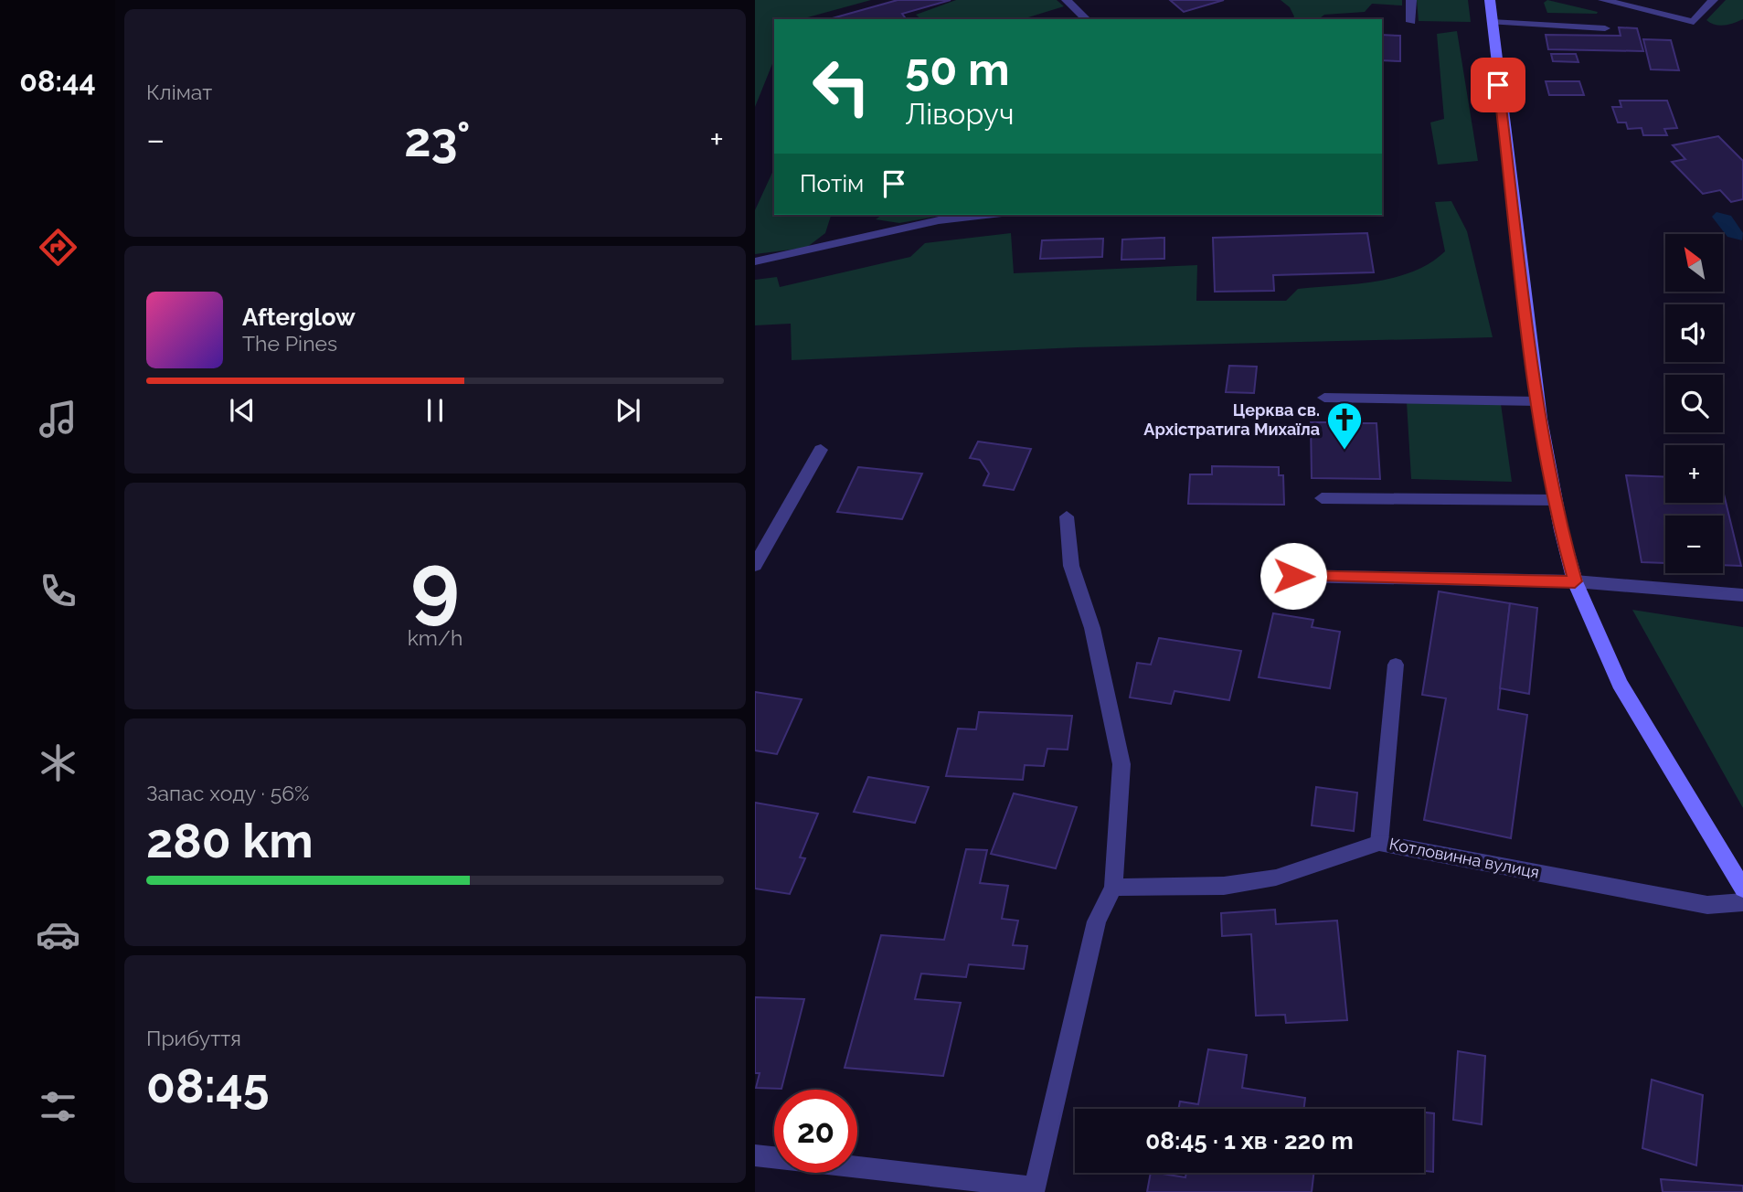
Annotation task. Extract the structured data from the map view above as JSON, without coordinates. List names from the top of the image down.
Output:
{
  "streets": {
    "street": ["Котловинна вулиця"]
  },
  "places": {
    "church": ["Церква св. Архістратига Михаїла"]
  },
  "north": "top left",
  "page": {
    "tabs": "08:44",
    "tile": [
      "Клімат",
      ["9", "km/h"],
      ["Запас ходу · 56%", "280 km"],
      ["Прибуття", "08:45"]
    ],
    "turn": ["50 m", "Ліворуч"],
    "heat": ["−", "23°", "+"],
    "then": "Потім",
    "map_buttons": ["+", "−"],
    "song": ["Afterglow", "The Pines"],
    "limit": "20",
    "trip": "08:45 · 1 хв · 220 m"
  }
}
